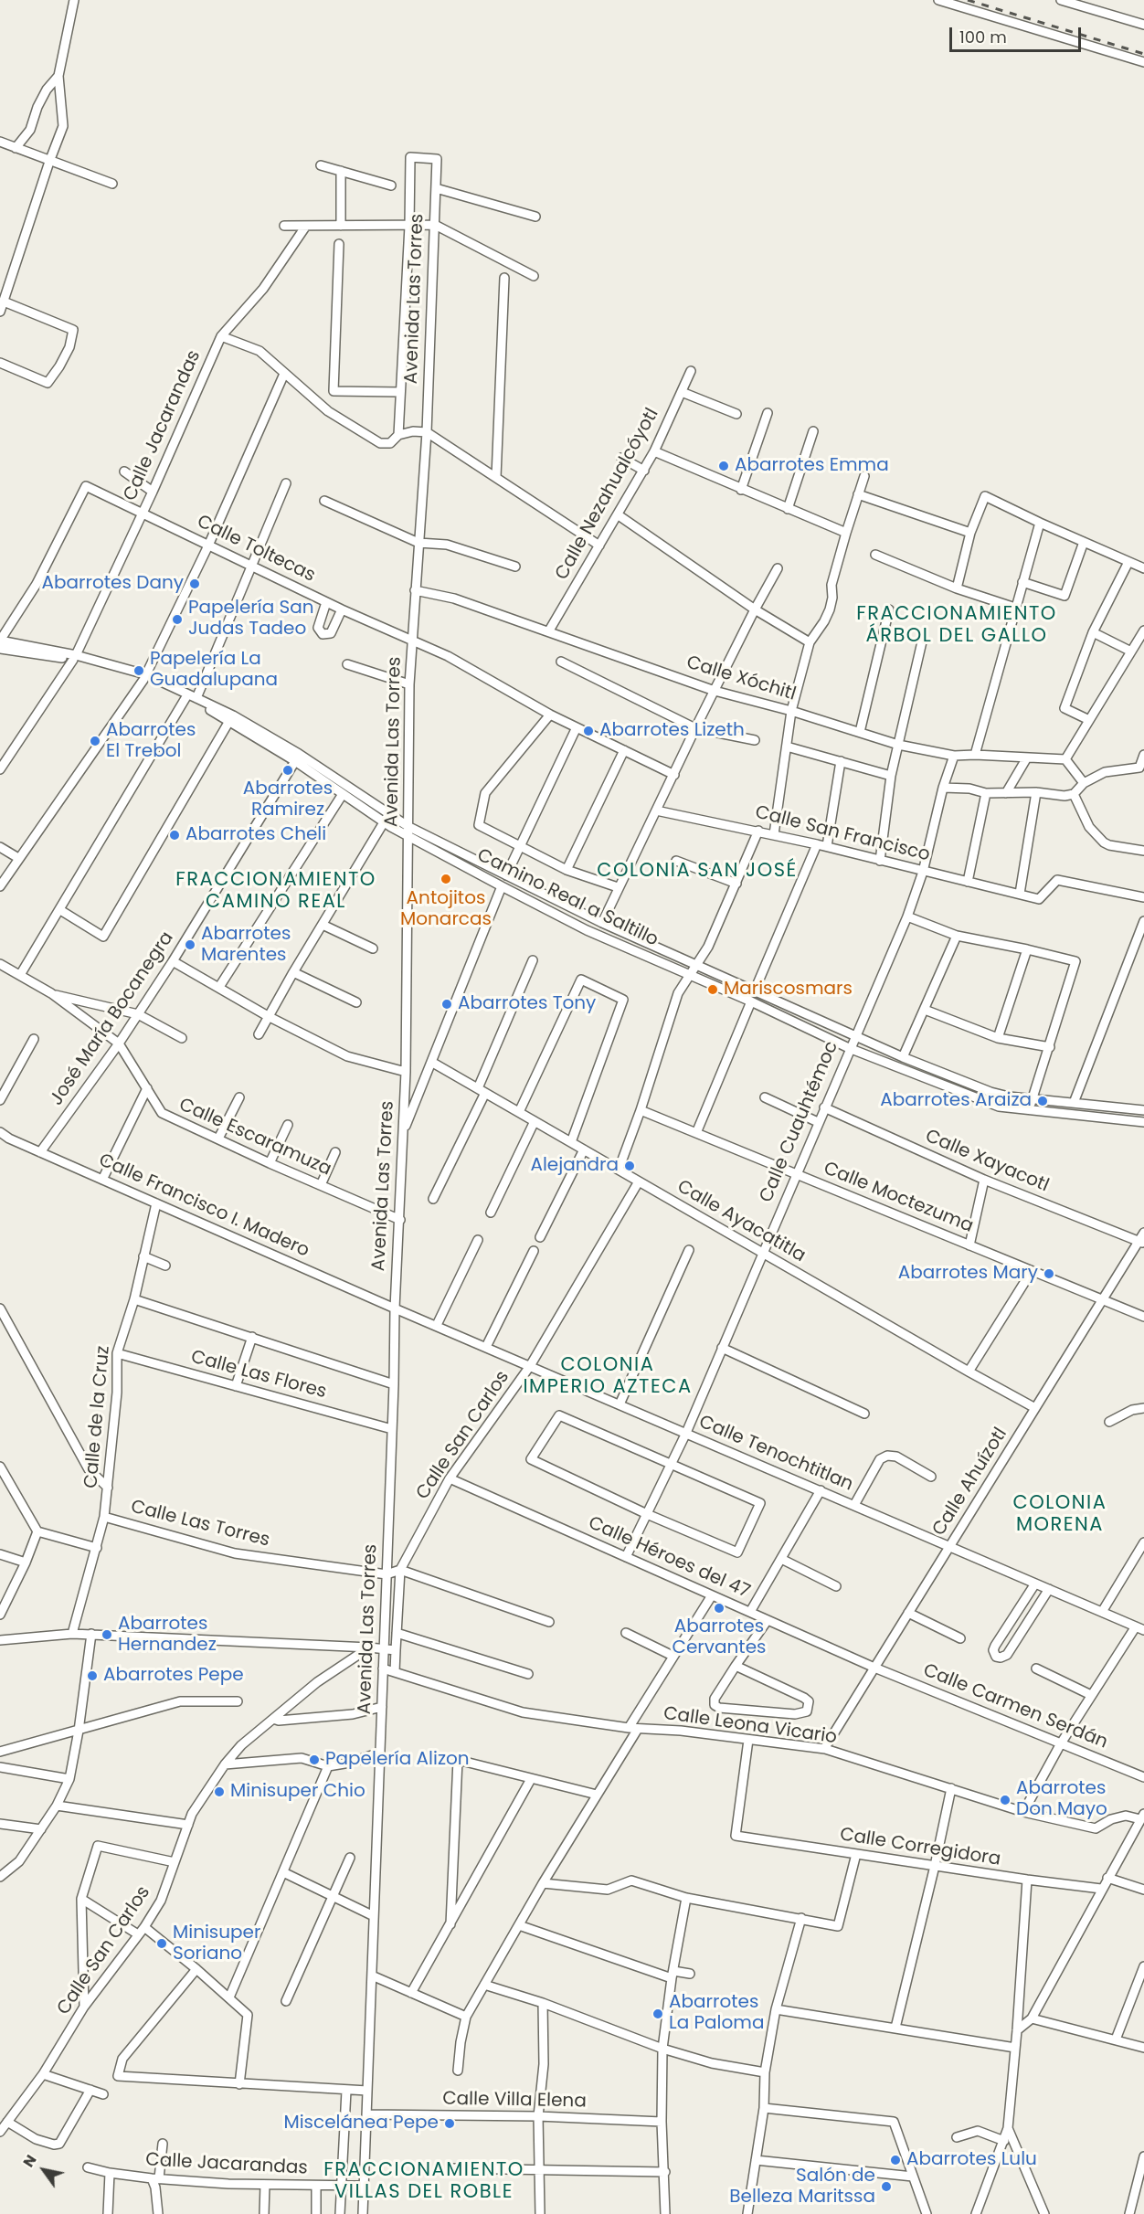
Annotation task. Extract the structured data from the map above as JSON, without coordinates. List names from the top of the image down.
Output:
{
  "streets": {
    "street": [
      "Avenida Las Torres",
      "Calle Jacarandas",
      "Calle Nezahualcóyotl",
      "Calle Toltecas",
      "Calle Xóchitl",
      "Calle San Francisco",
      "Camino Real a Saltillo",
      "José María Bocanegra",
      "Calle Cuauhtémoc",
      "Calle Escaramuza",
      "Calle Xayacotl",
      "Calle Moctezuma",
      "Calle Francisco I. Madero",
      "Calle Ayacatitla",
      "Calle Las Flores",
      "Calle de la Cruz",
      "Calle San Carlos",
      "Calle Tenochtitlan",
      "Calle Ahuízotl",
      "Calle Las Torres",
      "Calle Héroes del 47",
      "Calle Carmen Serdán",
      "Calle Leona Vicario",
      "Calle Corregidora",
      "Calle Villa Elena"
    ]
  },
  "crossings": [
    ["Avenida Las Torres", "Calle Jacarandas"],
    ["Avenida Las Torres", "Calle Toltecas"],
    ["Avenida Las Torres", "Calle Xóchitl"],
    ["Avenida Las Torres", "Camino Real a Saltillo"],
    ["Avenida Las Torres", "Calle Escaramuza"],
    ["Avenida Las Torres", "Calle Francisco I. Madero"],
    ["Avenida Las Torres", "Calle Las Flores"],
    ["Avenida Las Torres", "Calle Tenochtitlan"],
    ["Avenida Las Torres", "Calle Las Torres"],
    ["Avenida Las Torres", "Calle Leona Vicario"],
    ["Avenida Las Torres", "Calle Villa Elena"],
    ["Calle Jacarandas", "Calle Toltecas"],
    ["Calle Jacarandas", "Camino Real a Saltillo"],
    ["Calle Nezahualcóyotl", "Calle Xóchitl"],
    ["Calle Toltecas", "Camino Real a Saltillo"],
    ["Calle Xóchitl", "Calle Cuauhtémoc"],
    ["Calle San Francisco", "Calle Cuauhtémoc"],
    ["Camino Real a Saltillo", "José María Bocanegra"],
    ["Camino Real a Saltillo", "Calle Cuauhtémoc"],
    ["José María Bocanegra", "Calle Escaramuza"],
    ["José María Bocanegra", "Calle Francisco I. Madero"],
    ["Calle Cuauhtémoc", "Calle Xayacotl"],
    ["Calle Cuauhtémoc", "Calle Moctezuma"],
    ["Calle Cuauhtémoc", "Calle Ayacatitla"],
    ["Calle Cuauhtémoc", "Calle Tenochtitlan"],
    ["Calle Cuauhtémoc", "Calle Héroes del 47"],
    ["Calle Xayacotl", "Calle Ahuízotl"],
    ["Calle Moctezuma", "Calle Ahuízotl"],
    ["Calle Francisco I. Madero", "Calle de la Cruz"],
    ["Calle Francisco I. Madero", "Calle Tenochtitlan"],
    ["Calle Ayacatitla", "Calle San Carlos"],
    ["Calle Ayacatitla", "Calle Ahuízotl"],
    ["Calle Las Flores", "Calle de la Cruz"],
    ["Calle de la Cruz", "Calle Las Torres"],
    ["Calle San Carlos", "Calle Tenochtitlan"],
    ["Calle San Carlos", "Calle Héroes del 47"],
    ["Calle San Carlos", "Calle Leona Vicario"],
    ["Calle Tenochtitlan", "Calle Ahuízotl"],
    ["Calle Ahuízotl", "Calle Héroes del 47"],
    ["Calle Ahuízotl", "Calle Carmen Serdán"],
    ["Calle Ahuízotl", "Calle Leona Vicario"],
    ["Calle Héroes del 47", "Calle Carmen Serdán"],
    ["Calle Leona Vicario", "Calle Corregidora"]
  ],
  "districts": [
    "FRACCIONAMIENTO ÁRBOL DEL GALLO",
    "COLONIA SAN JOSÉ",
    "FRACCIONAMIENTO CAMINO REAL",
    "COLONIA IMPERIO AZTECA",
    "COLONIA MORENA",
    "FRACCIONAMIENTO VILLAS DEL ROBLE"
  ],
  "places": [
    "Abarrotes Emma",
    "Abarrotes Dany",
    "Papelería San Judas Tadeo",
    "Papelería La Guadalupana",
    "Abarrotes Lizeth",
    "Abarrotes El Trebol",
    "Abarrotes Ramirez",
    "Abarrotes Cheli",
    "Antojitos Monarcas",
    "Abarrotes Marentes",
    "Mariscosmars",
    "Abarrotes Tony",
    "Abarrotes Araiza",
    "Alejandra",
    "Abarrotes Mary",
    "Abarrotes Cervantes",
    "Abarrotes Hernandez",
    "Abarrotes Pepe",
    "Papelería Alizon",
    "Minisuper Chio",
    "Abarrotes Don Mayo",
    "Minisuper Soriano",
    "Abarrotes La Paloma",
    "Miscelánea Pepe",
    "Abarrotes Lulu",
    "Salón de Belleza Maritssa"
  ],
  "scale_bar": "100 m",
  "north": "top left"
}
